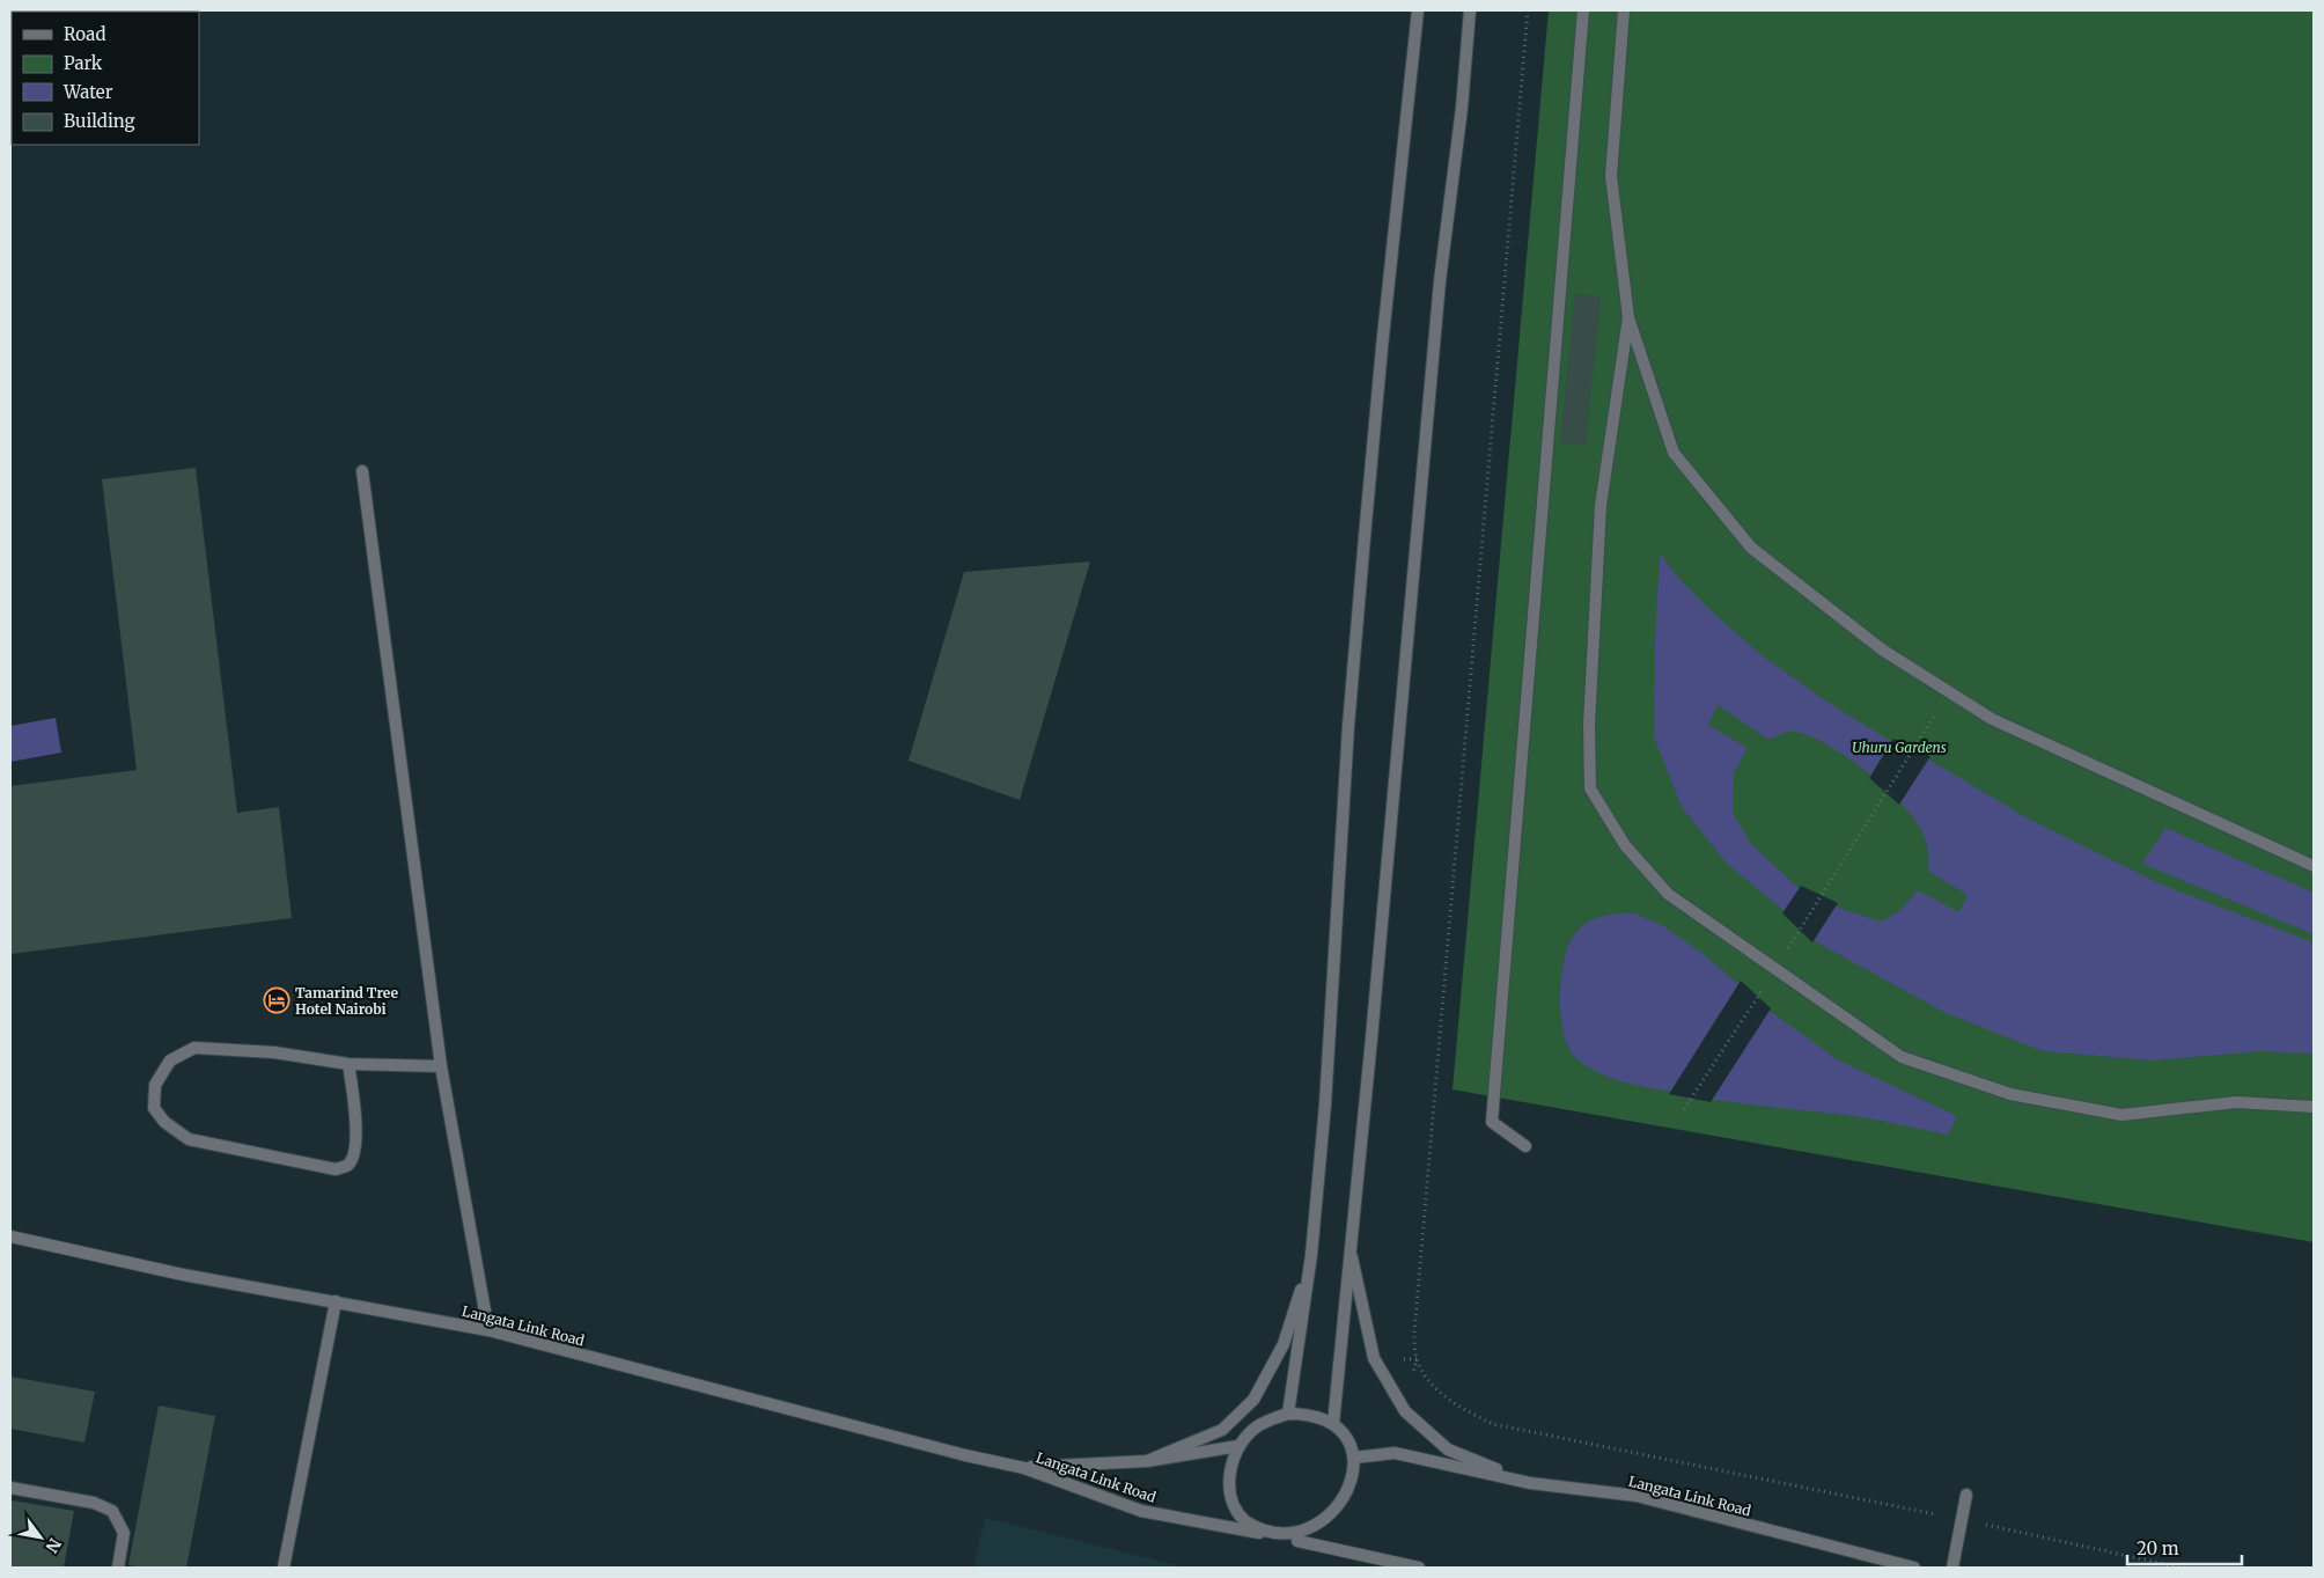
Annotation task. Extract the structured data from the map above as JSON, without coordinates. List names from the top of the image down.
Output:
{
  "streets": {
    "street": ["Langata Link Road"]
  },
  "parks": ["Uhuru Gardens"],
  "places": {
    "hotel": ["Tamarind Tree Hotel Nairobi"]
  },
  "legend": [
    "Road",
    "Park",
    "Water",
    "Building"
  ],
  "scale_bar": "20 m",
  "north": "bottom right"
}
